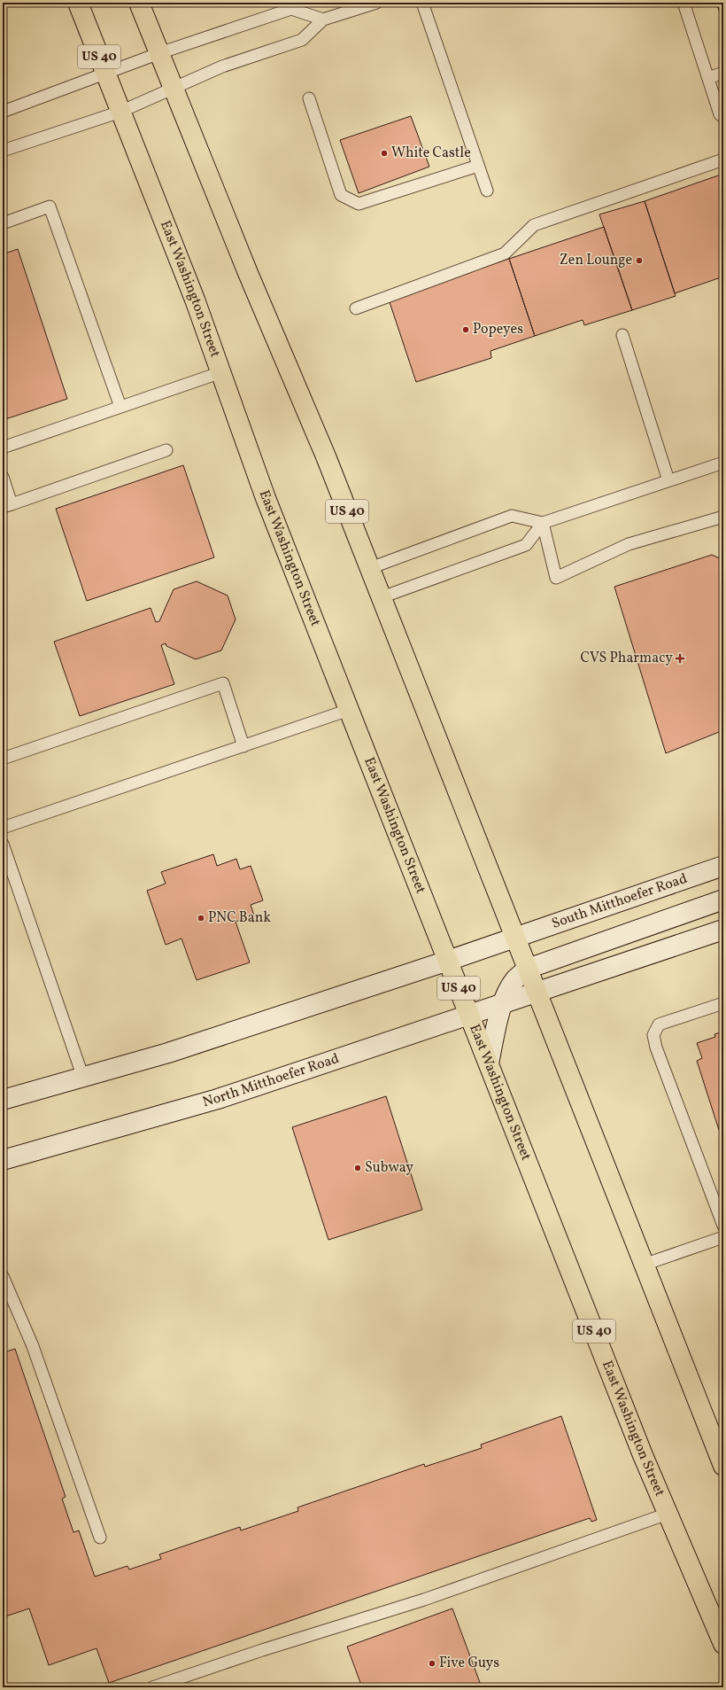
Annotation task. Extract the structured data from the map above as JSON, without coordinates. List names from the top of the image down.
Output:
{
  "streets": {
    "main road": [
      "US 40",
      "East Washington Street",
      "South Mitthoefer Road",
      "North Mitthoefer Road"
    ]
  },
  "crossings": [
    ["US 40", "South Mitthoefer Road"],
    ["US 40", "North Mitthoefer Road"],
    ["East Washington Street", "North Mitthoefer Road"]
  ],
  "places": {
    "other": [
      "White Castle",
      "Zen Lounge",
      "Popeyes",
      "PNC Bank",
      "Subway",
      "Five Guys"
    ],
    "health": ["CVS Pharmacy"]
  }
}
